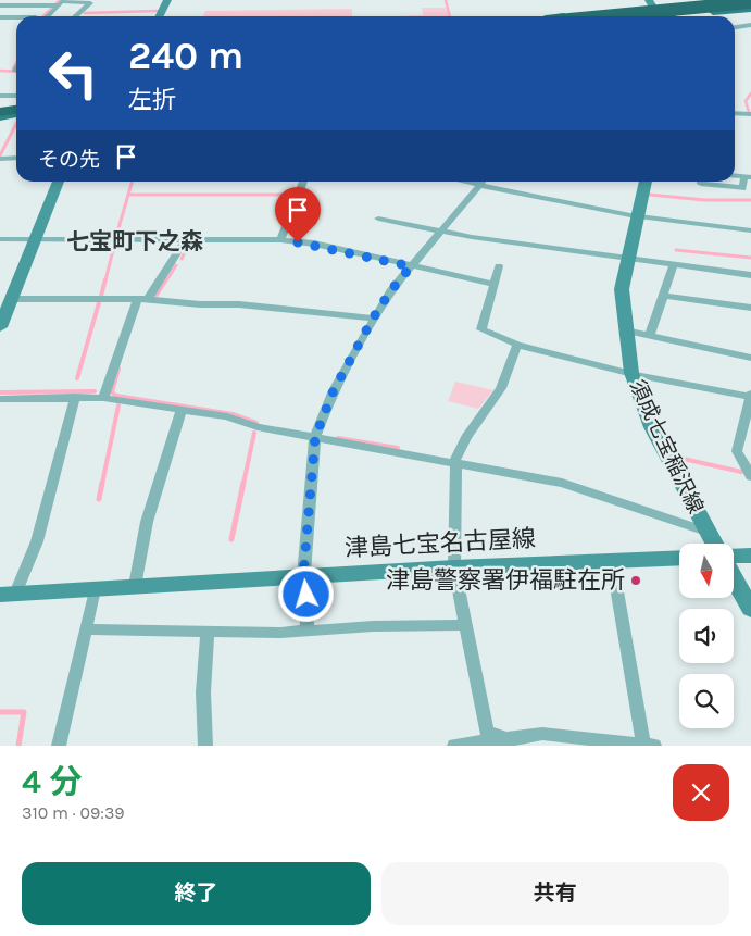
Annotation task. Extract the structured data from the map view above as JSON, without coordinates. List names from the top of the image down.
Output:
{
  "streets": {
    "main road": ["須成七宝稲沢線", "津島七宝名古屋線"]
  },
  "districts": ["七宝町下之森"],
  "places": ["津島警察署伊福駐在所"],
  "north": "bottom",
  "page": {
    "turn": ["240 m", "左折"],
    "then": "その先",
    "heading": ["4 分", "310 m · 09:39"],
    "buttons": ["終了", "共有"]
  }
}
